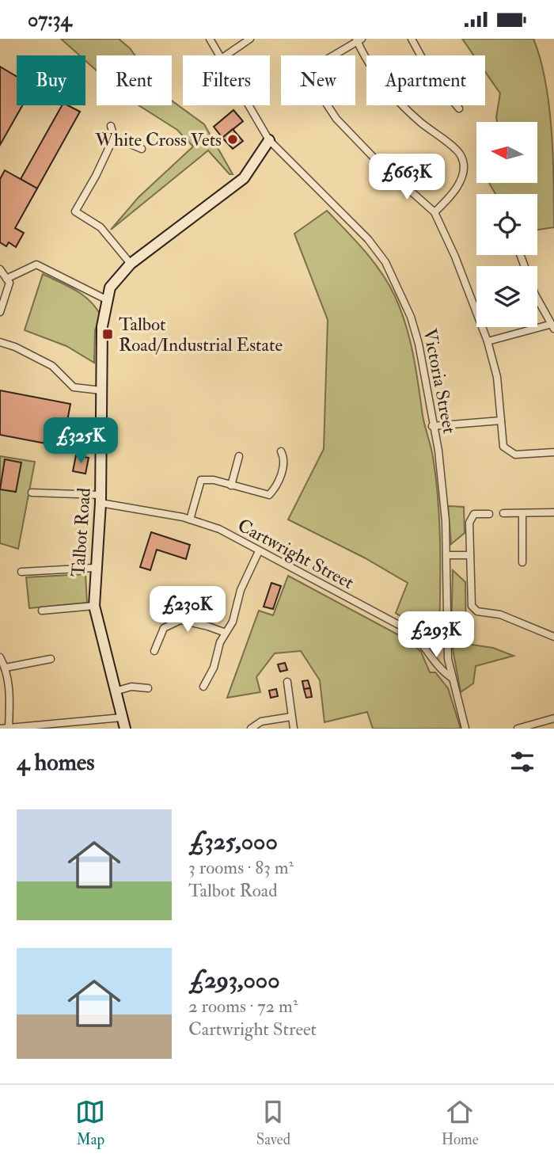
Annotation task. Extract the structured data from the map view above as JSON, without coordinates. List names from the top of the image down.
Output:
{
  "streets": {
    "street": ["Victoria Street", "Talbot Road", "Cartwright Street"]
  },
  "crossings": [
    ["Victoria Street", "Talbot Road"],
    ["Victoria Street", "Cartwright Street"],
    ["Talbot Road", "Cartwright Street"]
  ],
  "places": {
    "other": ["White Cross Vets"],
    "transit": ["Talbot Road/Industrial Estate"]
  },
  "north": "left",
  "page": {
    "status": "07:34",
    "chip": [
      "Buy",
      "Rent",
      "Filters",
      "New",
      "Apartment"
    ],
    "price": [
      "£663K",
      "£325K",
      "£230K",
      "£293K"
    ],
    "heading": "4 homes",
    "list": [
      {
        "name": "£325,000",
        "note": "3 rooms · 83 m² · Talbot Road"
      },
      {
        "name": "£293,000",
        "note": "2 rooms · 72 m² · Cartwright Street"
      }
    ],
    "tabs": ["Map", "Saved", "Home"]
  }
}
